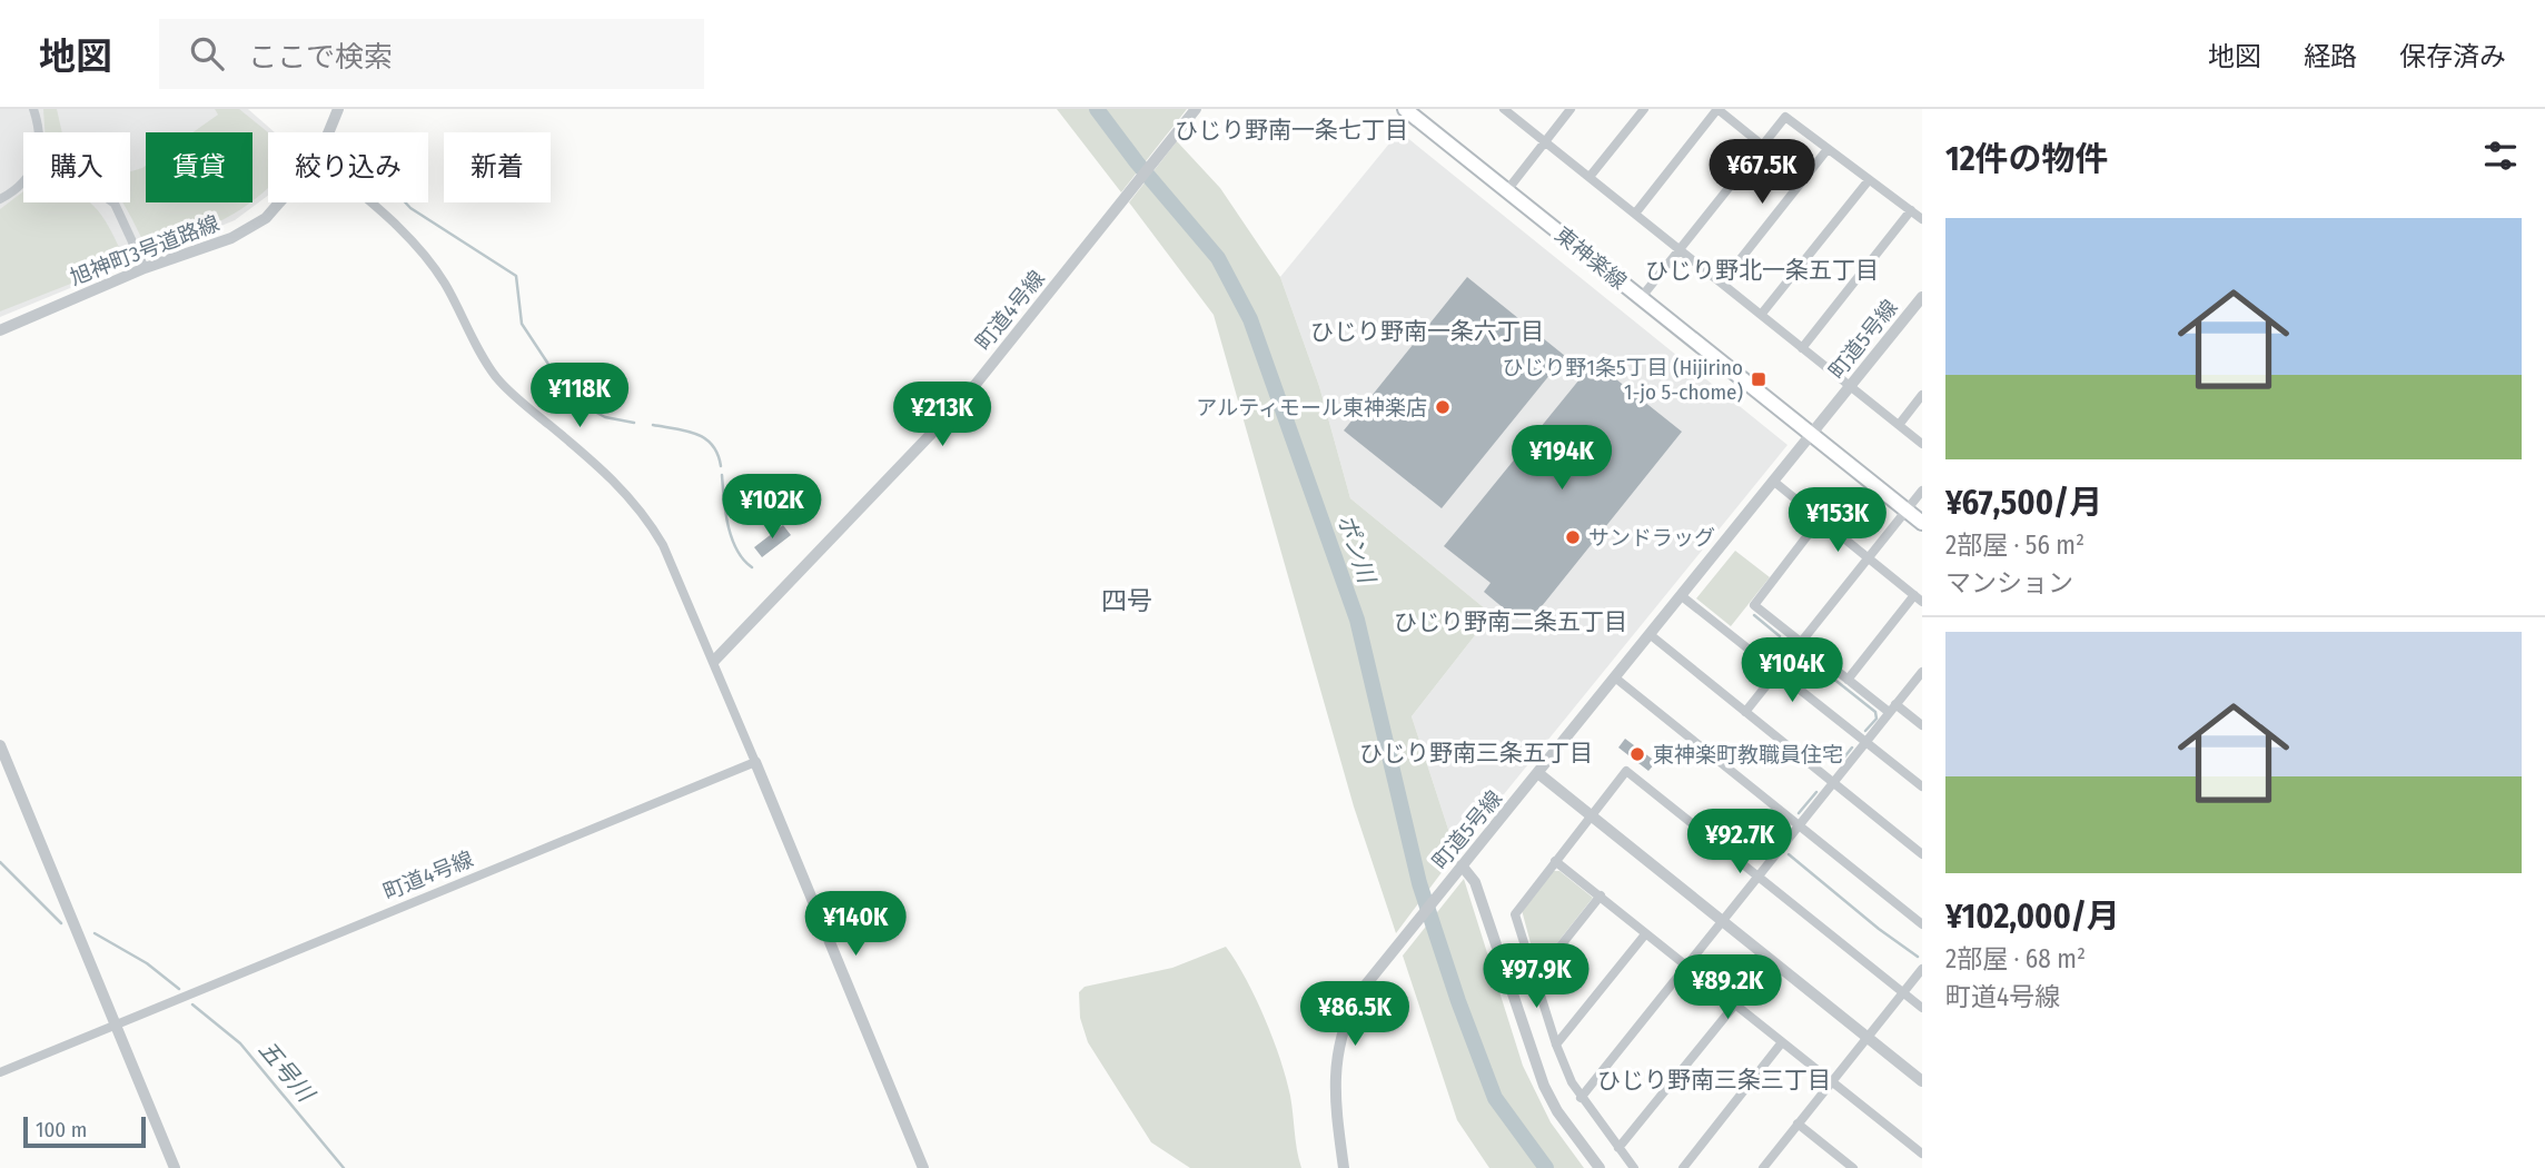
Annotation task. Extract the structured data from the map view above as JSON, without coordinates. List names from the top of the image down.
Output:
{
  "streets": {
    "main road": ["東神楽線"],
    "street": ["旭神町3号道路線", "町道4号線", "町道5号線"]
  },
  "crossings": [
    ["東神楽線", "町道5号線"]
  ],
  "districts": [
    "ひじり野南一条七丁目",
    "ひじり野北一条五丁目",
    "ひじり野南一条六丁目",
    "四号",
    "ひじり野南二条五丁目",
    "ひじり野南三条五丁目",
    "ひじり野南三条三丁目"
  ],
  "water": ["ポン川", "五号川"],
  "places": {
    "transit": ["ひじり野1条5丁目 (Hijirino 1-jo 5-chome)"],
    "other": ["アルティモール東神楽店", "サンドラッグ", "東神楽町教職員住宅"]
  },
  "scale_bar": "100 m",
  "page": {
    "header": "地図",
    "search": "ここで検索",
    "nav": ["地図", "経路", "保存済み"],
    "heading": "12件の物件",
    "chip": [
      "購入",
      "賃貸",
      "絞り込み",
      "新着"
    ],
    "price": [
      "¥67.5K",
      "¥118K",
      "¥213K",
      "¥194K",
      "¥102K",
      "¥153K",
      "¥104K",
      "¥92.7K",
      "¥140K",
      "¥97.9K",
      "¥89.2K",
      "¥86.5K"
    ],
    "list": [
      {
        "name": "¥67,500/月",
        "note": "2部屋 · 56 m² · マンション"
      },
      {
        "name": "¥102,000/月",
        "note": "2部屋 · 68 m² · 町道4号線"
      }
    ],
    "scale": "100 m"
  }
}
